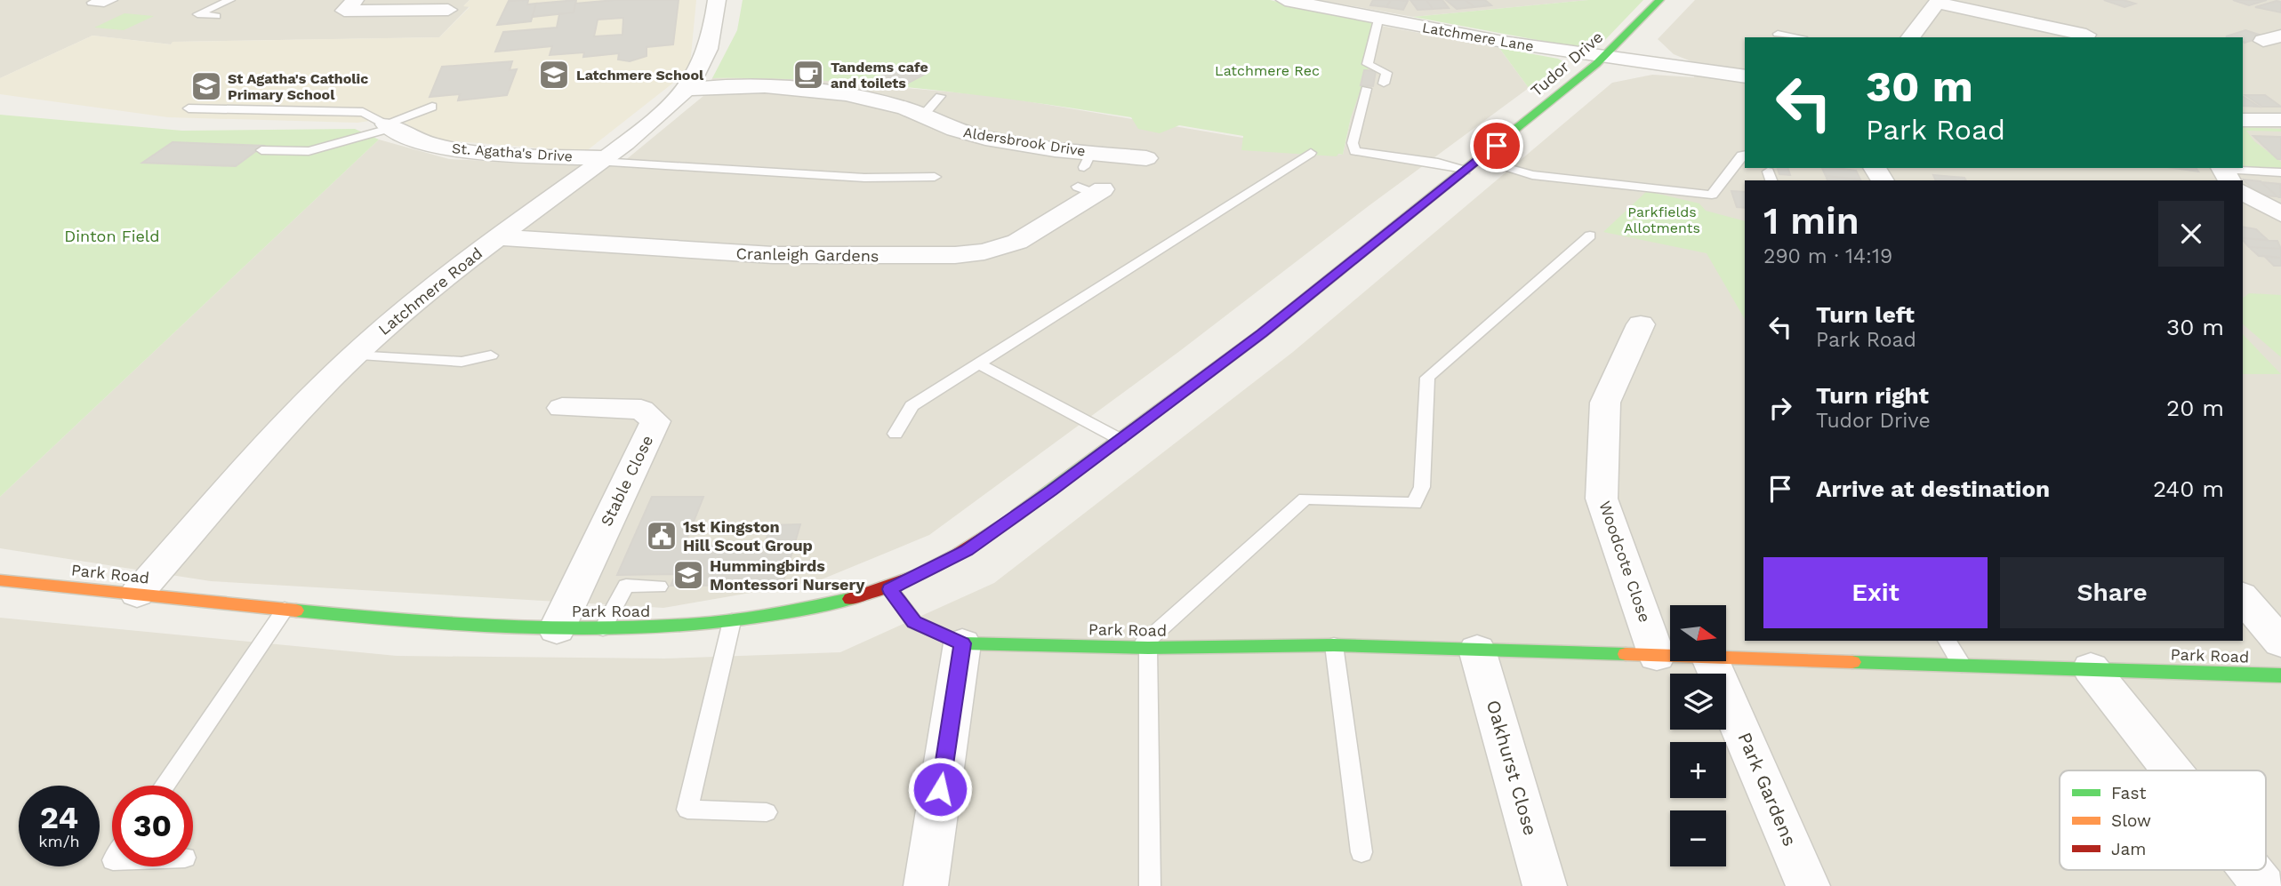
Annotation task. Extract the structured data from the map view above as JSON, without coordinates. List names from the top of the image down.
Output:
{
  "streets": {
    "street": [
      "Latchmere Lane",
      "Tudor Drive",
      "Aldersbrook Drive",
      "St. Agatha's Drive",
      "Cranleigh Gardens",
      "Latchmere Road",
      "Stable Close",
      "Woodcote Close",
      "Park Road",
      "Oakhurst Close",
      "Park Gardens"
    ]
  },
  "crossings": [
    ["Latchmere Lane", "Tudor Drive"],
    ["Tudor Drive", "Park Road"],
    ["Aldersbrook Drive", "Latchmere Road"],
    ["St. Agatha's Drive", "Latchmere Road"],
    ["Cranleigh Gardens", "Latchmere Road"],
    ["Latchmere Road", "Park Road"],
    ["Stable Close", "Park Road"],
    ["Woodcote Close", "Park Road"],
    ["Park Road", "Oakhurst Close"]
  ],
  "parks": ["Latchmere Rec", "Parkfields Allotments", "Dinton Field"],
  "places": {
    "school or university": ["Latchmere School", "St Agatha's Catholic Primary School", "Hummingbirds Montessori Nursery"],
    "cafe": ["Tandems cafe and toilets"],
    "public building": ["1st Kingston Hill Scout Group"]
  },
  "legend": ["Fast", "Slow", "Jam"],
  "north": "right",
  "page": {
    "turn": ["30 m", "Park Road"],
    "heading": ["1 min", "290 m · 14:19"],
    "list": [
      {
        "name": "Turn left",
        "note": "Park Road",
        "value": "30 m"
      },
      {
        "name": "Turn right",
        "note": "Tudor Drive",
        "value": "20 m"
      },
      {
        "name": "Arrive at destination",
        "value": "240 m"
      }
    ],
    "buttons": ["Exit", "Share"],
    "map_buttons": ["+", "−"],
    "speed": "24 km/h",
    "limit": "30"
  }
}
